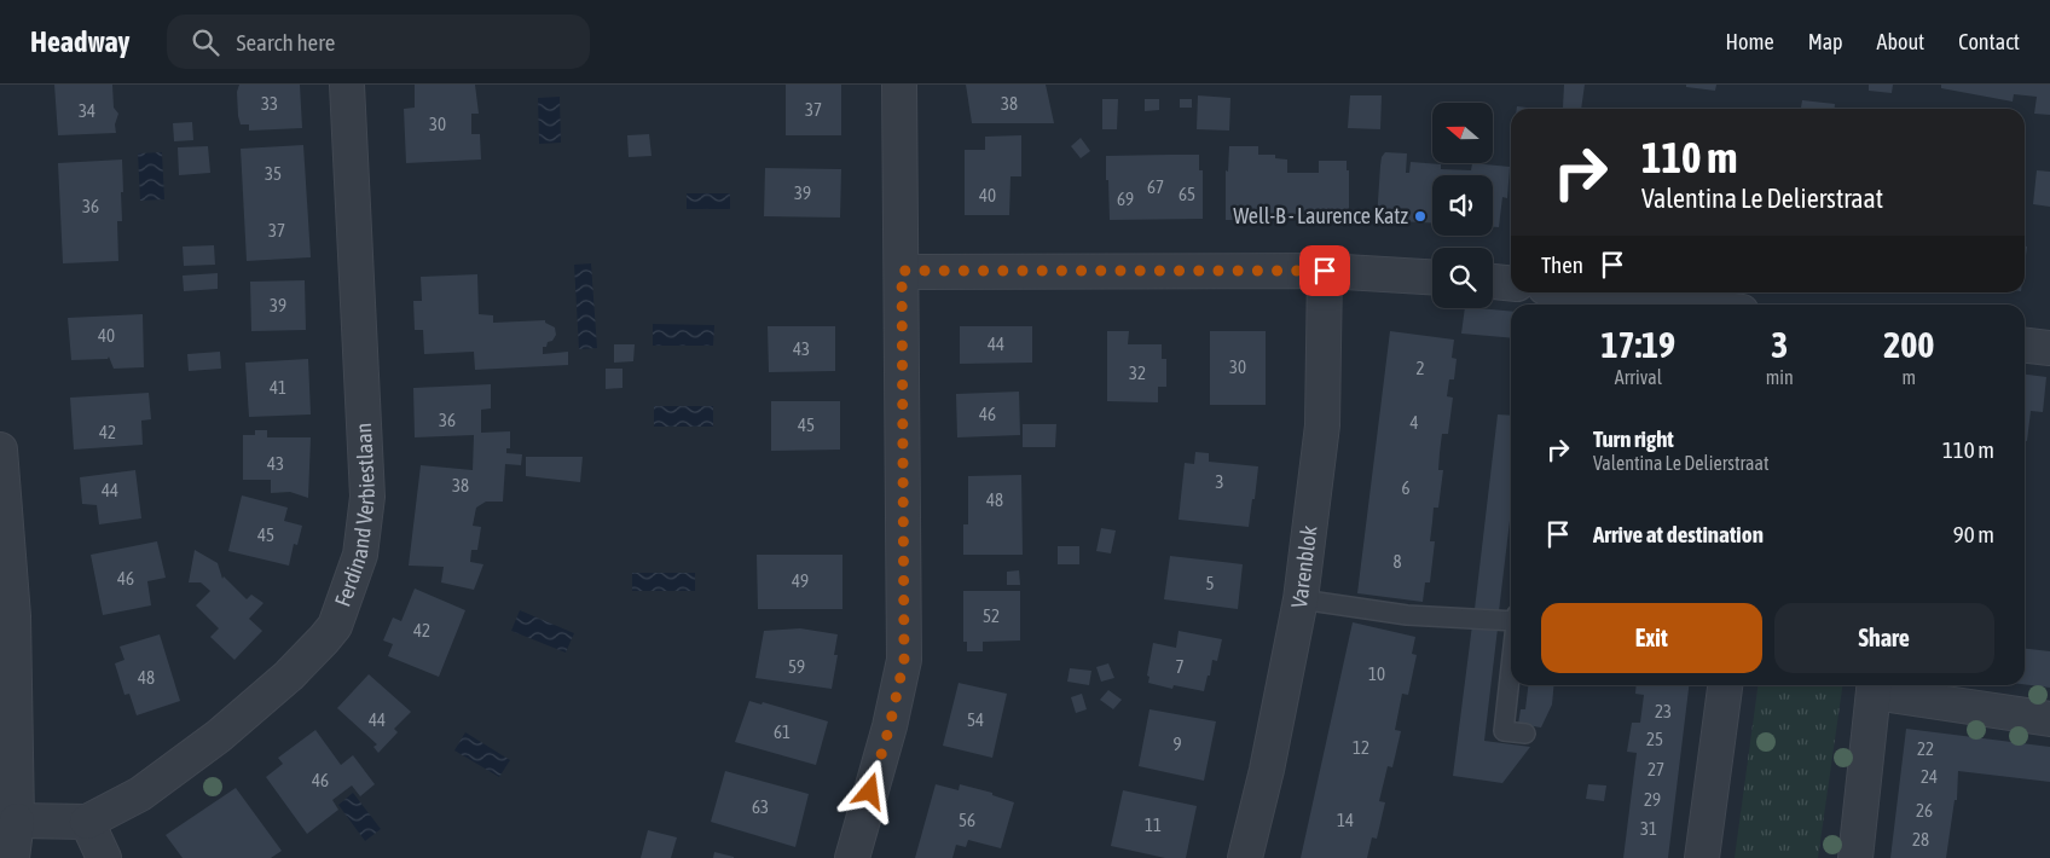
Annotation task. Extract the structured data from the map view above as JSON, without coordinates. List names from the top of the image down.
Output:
{
  "streets": {
    "street": ["Ferdinand Verbiestlaan", "Varenblok"]
  },
  "places": ["Well-B - Laurence Katz"],
  "house_numbers": [
    "33",
    "38",
    "37",
    "34",
    "30",
    "35",
    "67",
    "39",
    "65",
    "40",
    "69",
    "36",
    "37",
    "39",
    "40",
    "44",
    "43",
    "30",
    "2",
    "32",
    "41",
    "46",
    "36",
    "4",
    "45",
    "42",
    "43",
    "3",
    "38",
    "6",
    "44",
    "48",
    "45",
    "8",
    "46",
    "49",
    "5",
    "52",
    "42",
    "59",
    "7",
    "10",
    "48",
    "23",
    "44",
    "54",
    "61",
    "25",
    "9",
    "12",
    "22",
    "27",
    "24",
    "46",
    "29",
    "63",
    "26",
    "56",
    "14",
    "11",
    "31",
    "28"
  ],
  "north": "left",
  "page": {
    "header": "Headway",
    "search": "Search here",
    "nav": [
      "Home",
      "Map",
      "About",
      "Contact"
    ],
    "turn": ["110 m", "Valentina Le Delierstraat"],
    "then": "Then",
    "eta": [
      "17:19",
      "Arrival",
      "3",
      "min",
      "200",
      "m"
    ],
    "list": [
      {
        "name": "Turn right",
        "note": "Valentina Le Delierstraat",
        "value": "110 m"
      },
      {
        "name": "Arrive at destination",
        "value": "90 m"
      }
    ],
    "buttons": ["Exit", "Share"]
  }
}
